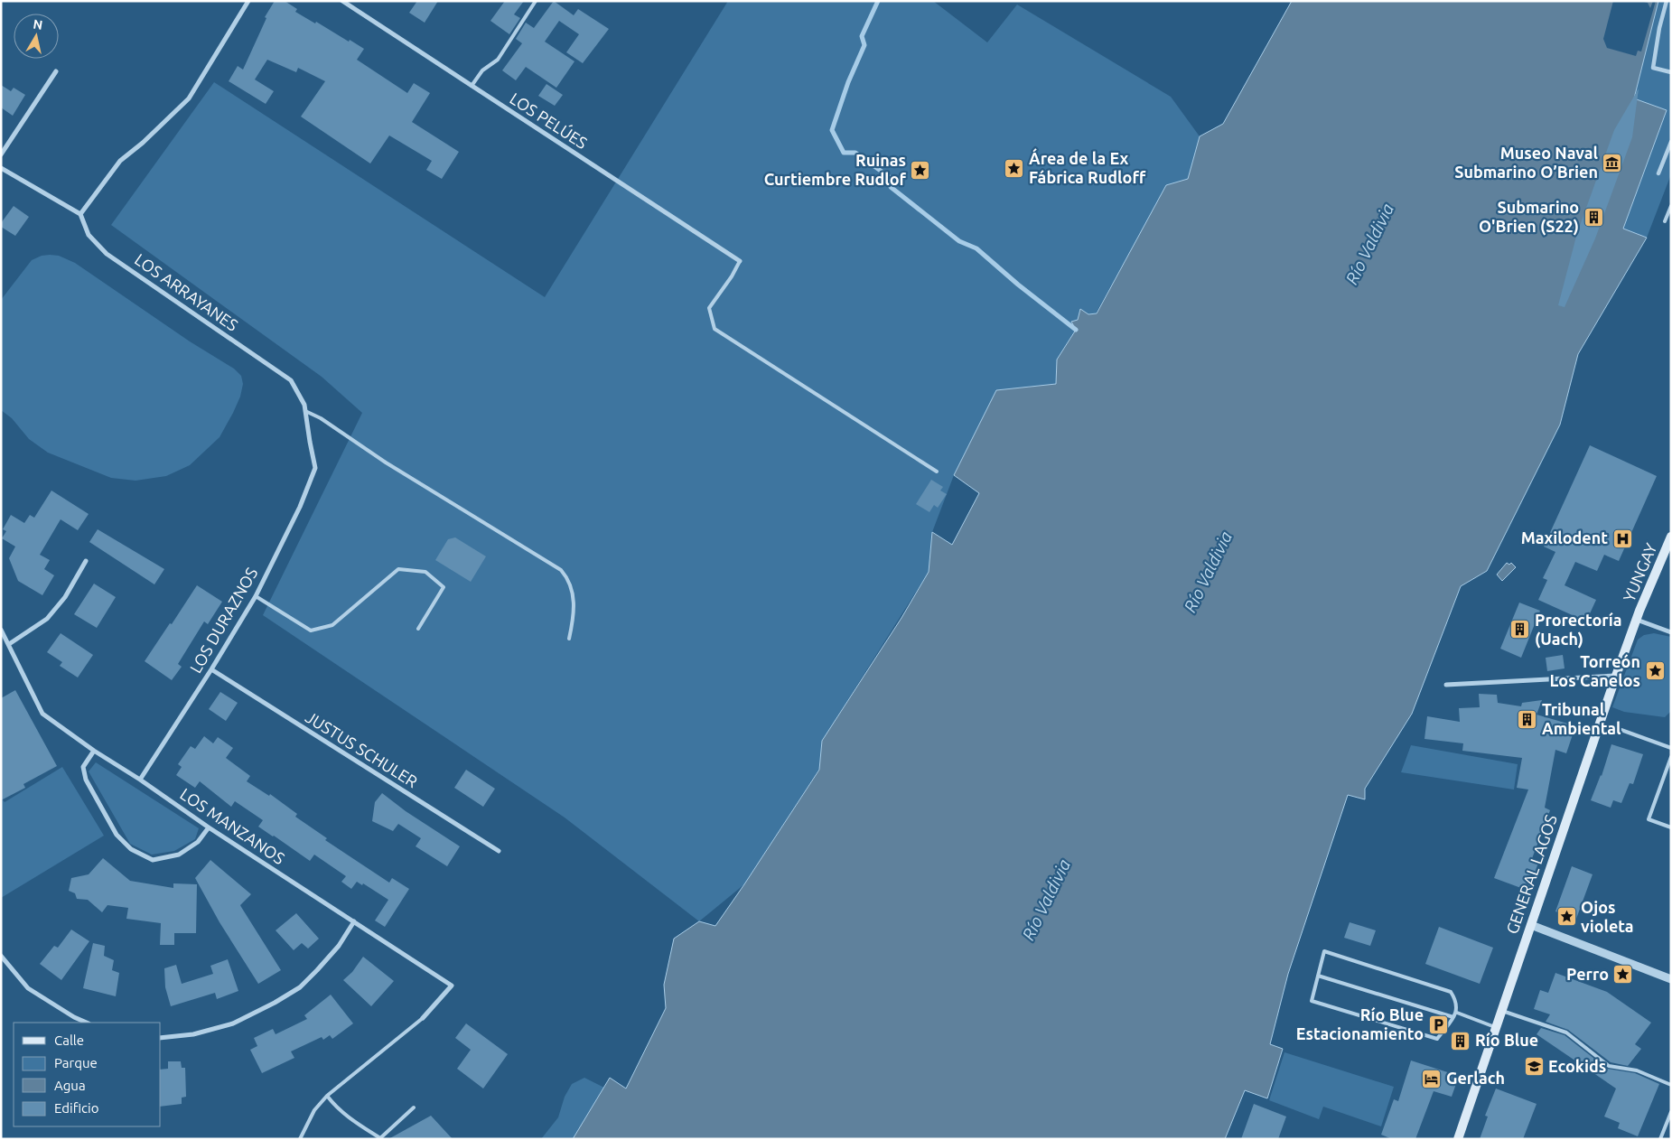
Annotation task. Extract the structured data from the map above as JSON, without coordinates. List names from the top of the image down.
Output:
{
  "streets": {
    "main road": ["YUNGAY", "GENERAL LAGOS"],
    "street": [
      "LOS PELÚES",
      "LOS ARRAYANES",
      "LOS DURAZNOS",
      "JUSTUS SCHULER",
      "LOS MANZANOS"
    ]
  },
  "crossings": [
    ["LOS ARRAYANES", "LOS DURAZNOS"],
    ["YUNGAY", "GENERAL LAGOS"],
    ["LOS DURAZNOS", "JUSTUS SCHULER"],
    ["LOS DURAZNOS", "LOS MANZANOS"]
  ],
  "water": ["Río Valdivia"],
  "places": {
    "museum": ["Museo Naval Submarino O’Brien"],
    "place": [
      "Área de la Ex Fábrica Rudloff",
      "Ruinas Curtiembre Rudlof",
      "Torreón Los Canelos",
      "Ojos violeta",
      "Perro"
    ],
    "building": [
      "Submarino O'Brien (S22)",
      "Prorectoría (Uach)",
      "Tribunal Ambiental",
      "Río Blue"
    ],
    "hospital": ["Maxilodent"],
    "parking": ["Río Blue Estacionamiento"],
    "school or university": ["Ecokids"],
    "hotel": ["Gerlach"]
  },
  "legend": [
    "Calle",
    "Parque",
    "Agua",
    "Edificio"
  ],
  "north": "top"
}
